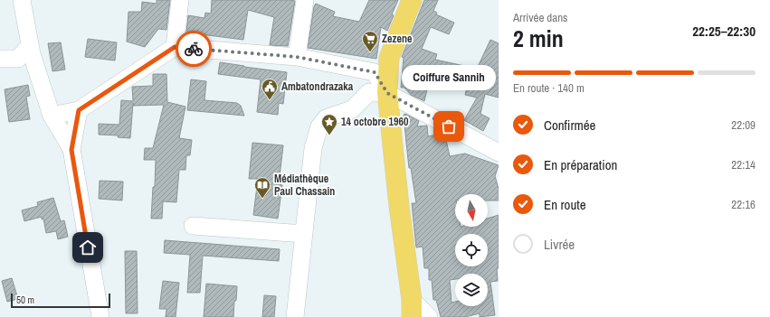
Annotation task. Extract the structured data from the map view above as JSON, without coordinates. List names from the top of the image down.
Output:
{
  "places": {
    "supermarket": ["Zezene"],
    "public building": ["Ambatondrazaka"],
    "other": ["Coiffure Sannih"],
    "place": ["14 octobre 1960"],
    "library": ["Médiathèque Paul Chassain"]
  },
  "scale_bar": "50 m",
  "north": "bottom",
  "page": {
    "heading": ["2 min", "Arrivée dans", "22:25–22:30"],
    "bar": "En route · 140 m",
    "bubble": "Coiffure Sannih",
    "list": [
      ["Confirmée", "22:09"],
      ["En préparation", "22:14"],
      ["En route", "22:16"],
      "Livrée"
    ],
    "scale": "50 m"
  }
}
